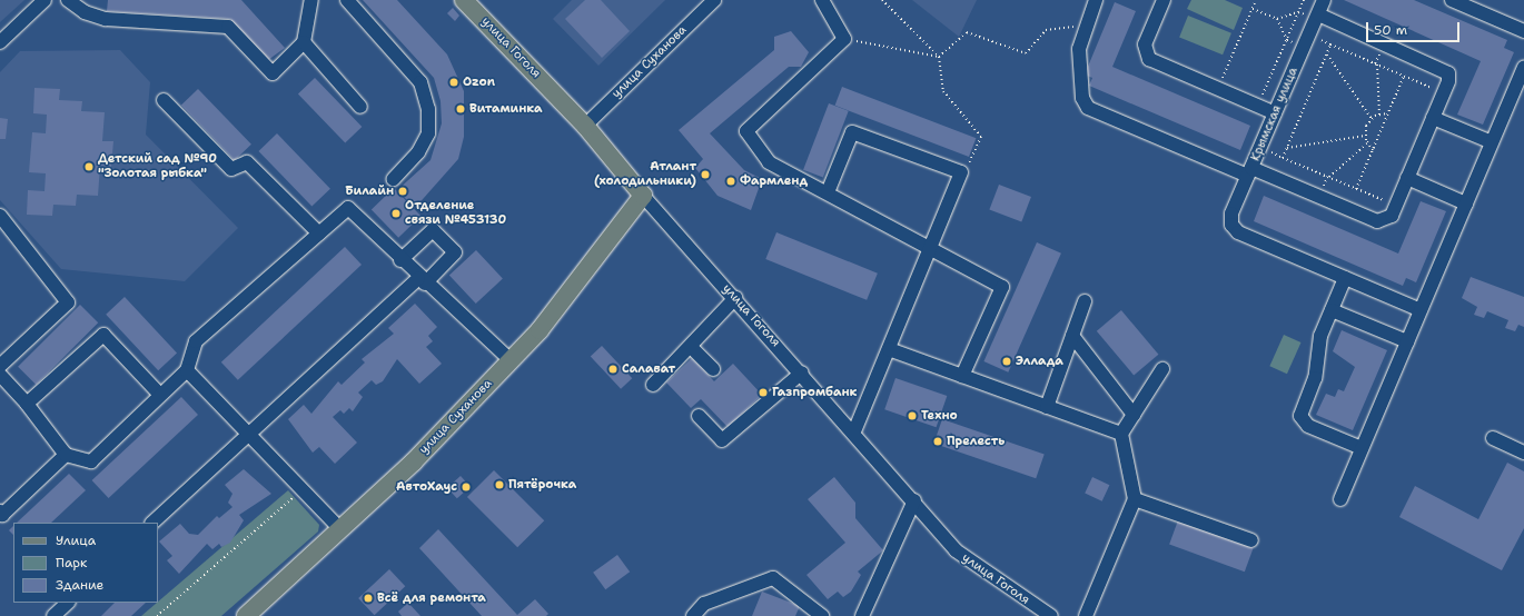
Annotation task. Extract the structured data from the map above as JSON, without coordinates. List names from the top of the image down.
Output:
{
  "streets": {
    "main road": ["улица Гоголя", "улица Суханова"],
    "street": ["Крымская улица"]
  },
  "crossings": [
    ["улица Гоголя", "улица Суханова"]
  ],
  "places": [
    "Ozon",
    "Витаминка",
    "Детский сад №90 \"Золотая рыбка\"",
    "Атлант (холодильники)",
    "Фармленд",
    "Билайн",
    "Отделение связи №453130",
    "Эллада",
    "Салават",
    "Газпромбанк",
    "Техно",
    "Прелесть",
    "Пятёрочка",
    "АвтоХаус",
    "Всё для ремонта"
  ],
  "legend": ["Улица", "Парк", "Здание"],
  "scale_bar": "50 m"
}
